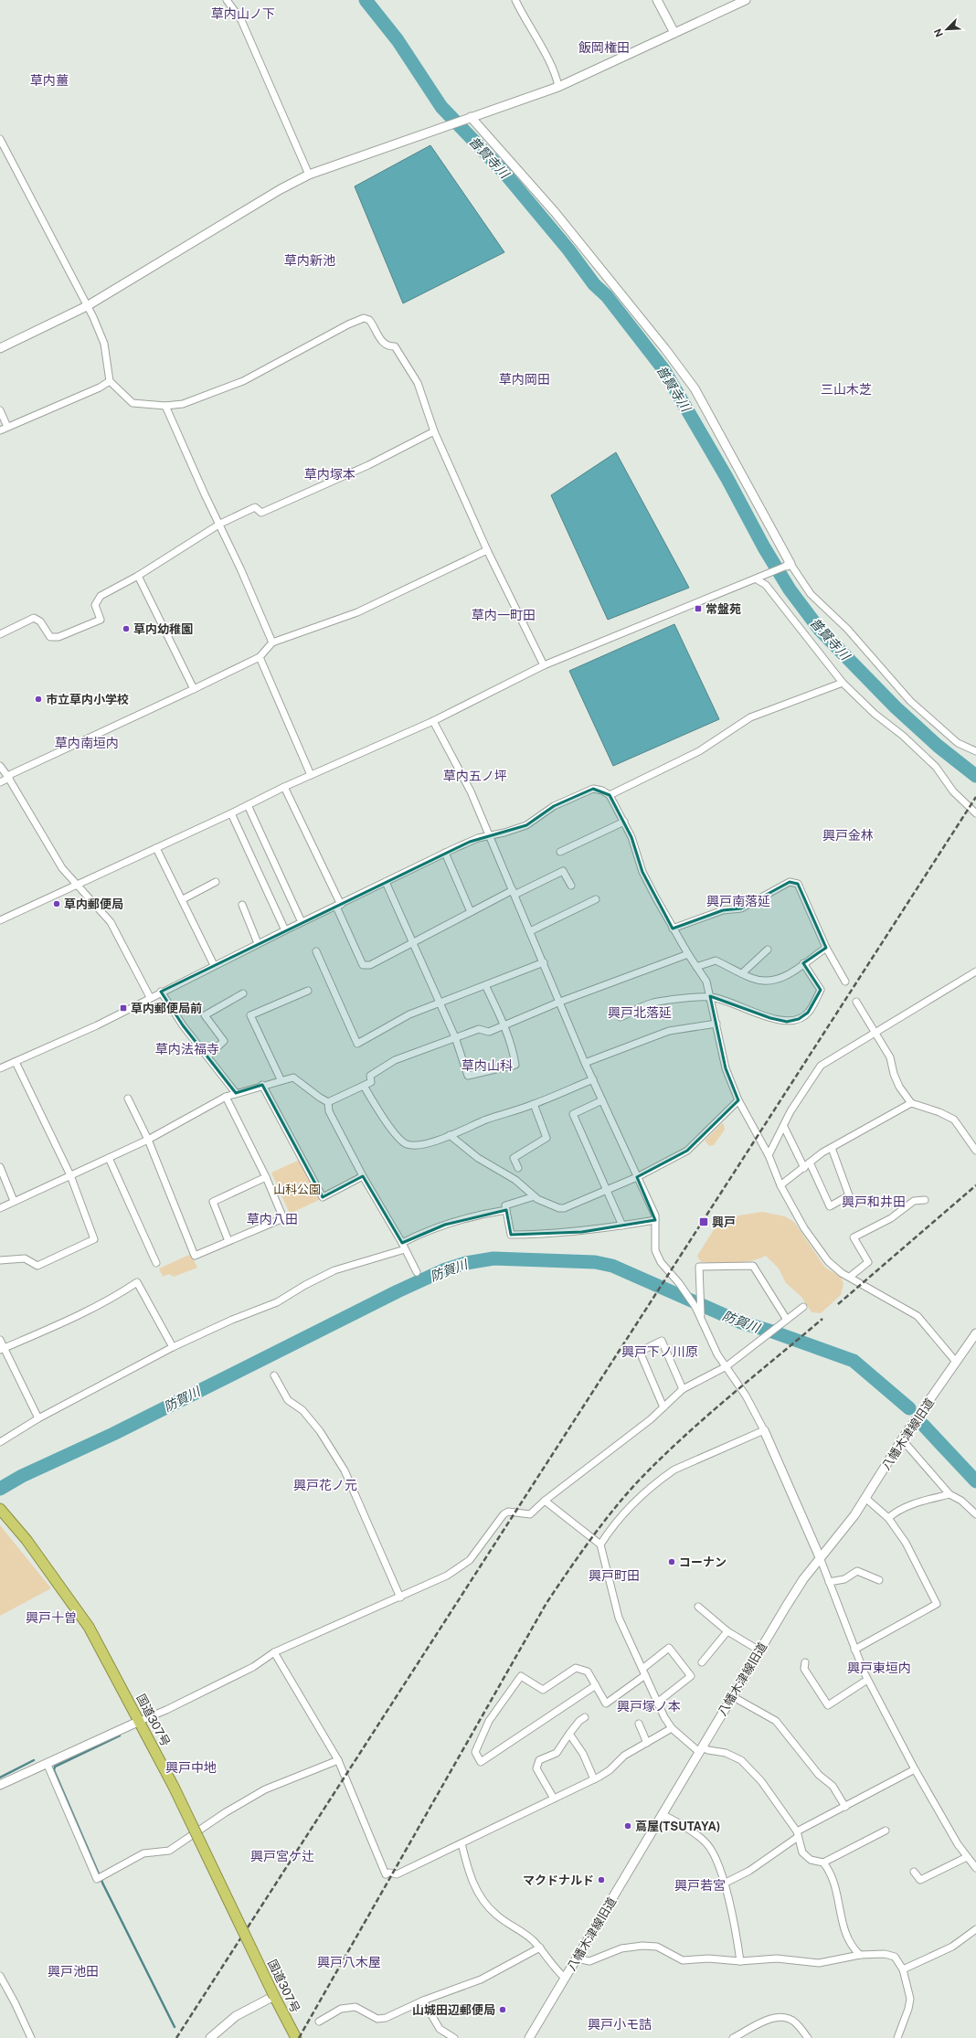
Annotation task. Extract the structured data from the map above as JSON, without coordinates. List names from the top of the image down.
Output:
{
  "streets": {
    "highway": ["国道307号"],
    "street": ["八幡木津線旧道"]
  },
  "districts": [
    "草内山ノ下",
    "飯岡権田",
    "草内薑",
    "草内新池",
    "草内岡田",
    "三山木芝",
    "草内塚本",
    "草内一町田",
    "草内南垣内",
    "草内五ノ坪",
    "興戸金林",
    "興戸南落延",
    "興戸北落延",
    "草内法福寺",
    "草内山科",
    "興戸和井田",
    "草内八田",
    "興戸下ノ川原",
    "興戸花ノ元",
    "興戸町田",
    "興戸十曽",
    "興戸東垣内",
    "興戸塚ノ本",
    "興戸中地",
    "興戸宮ケ辻",
    "興戸若宮",
    "興戸八木屋",
    "興戸池田",
    "興戸小モ詰"
  ],
  "water": ["普賢寺川", "防賀川"],
  "parks": ["山科公園"],
  "places": {
    "transit": ["常盤苑", "草内郵便局前", "興戸"],
    "other": [
      "草内幼稚園",
      "市立草内小学校",
      "草内郵便局",
      "コーナン",
      "蔦屋(TSUTAYA)",
      "マクドナルド",
      "山城田辺郵便局"
    ]
  },
  "north": "bottom left"
}
